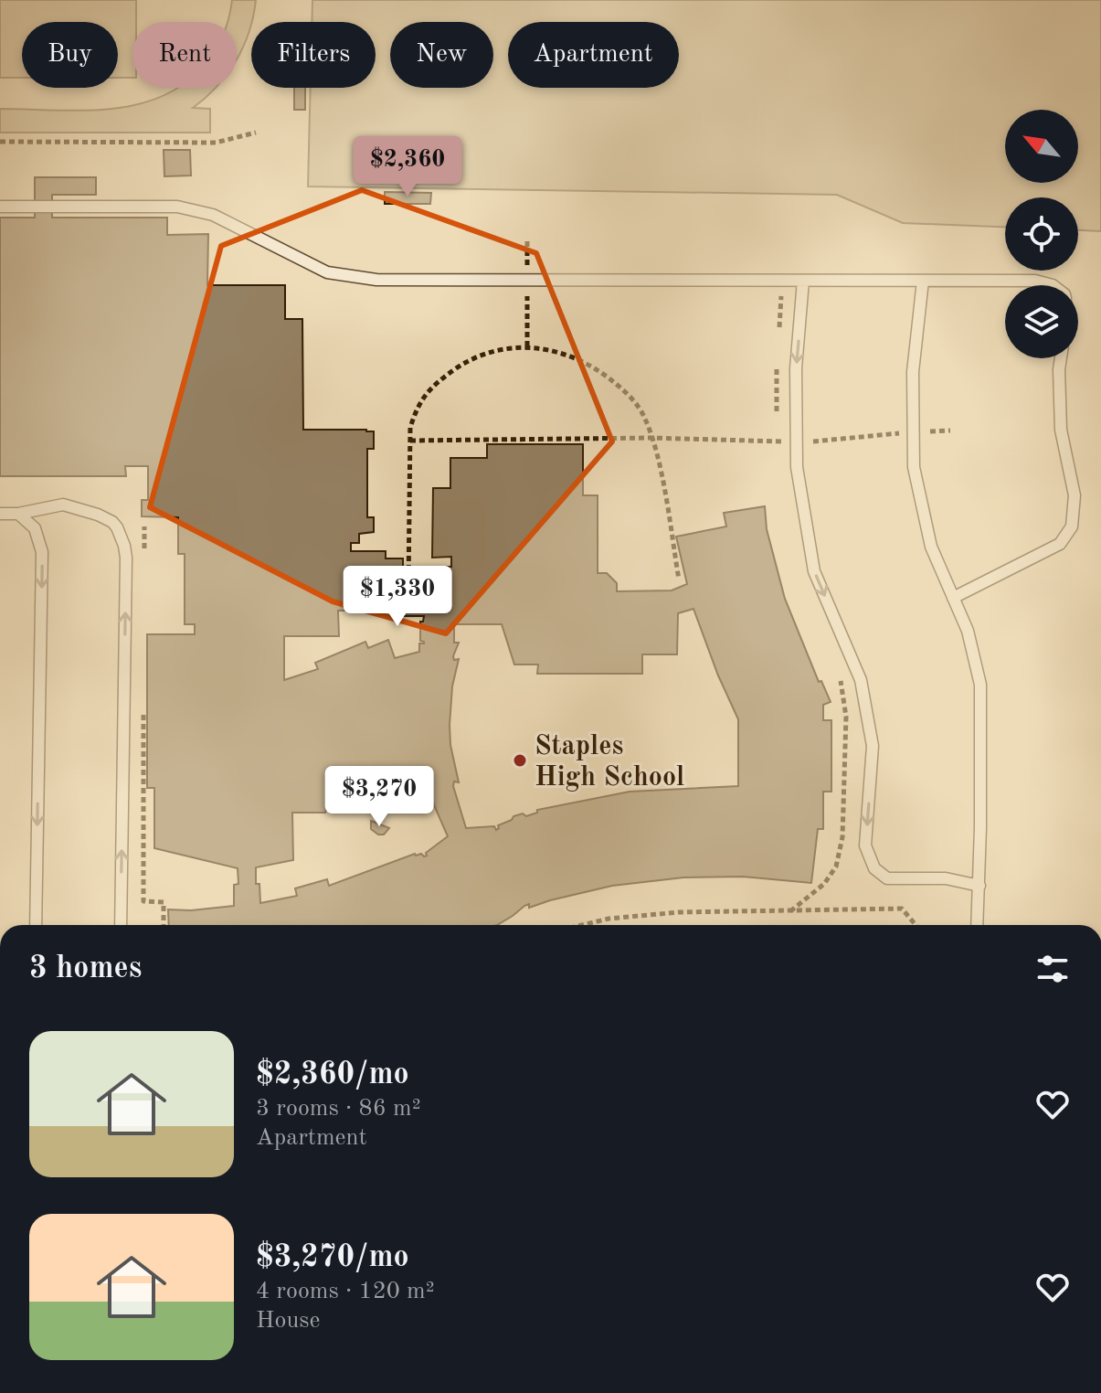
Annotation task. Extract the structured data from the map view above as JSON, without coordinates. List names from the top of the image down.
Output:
{
  "places": ["Staples High School"],
  "north": "top left",
  "page": {
    "chip": [
      "Buy",
      "Rent",
      "Filters",
      "New",
      "Apartment"
    ],
    "price": ["$2,360", "$1,330", "$3,270"],
    "heading": "3 homes",
    "list": [
      {
        "name": "$2,360/mo",
        "note": "3 rooms · 86 m² · Apartment"
      },
      {
        "name": "$3,270/mo",
        "note": "4 rooms · 120 m² · House"
      }
    ]
  }
}
